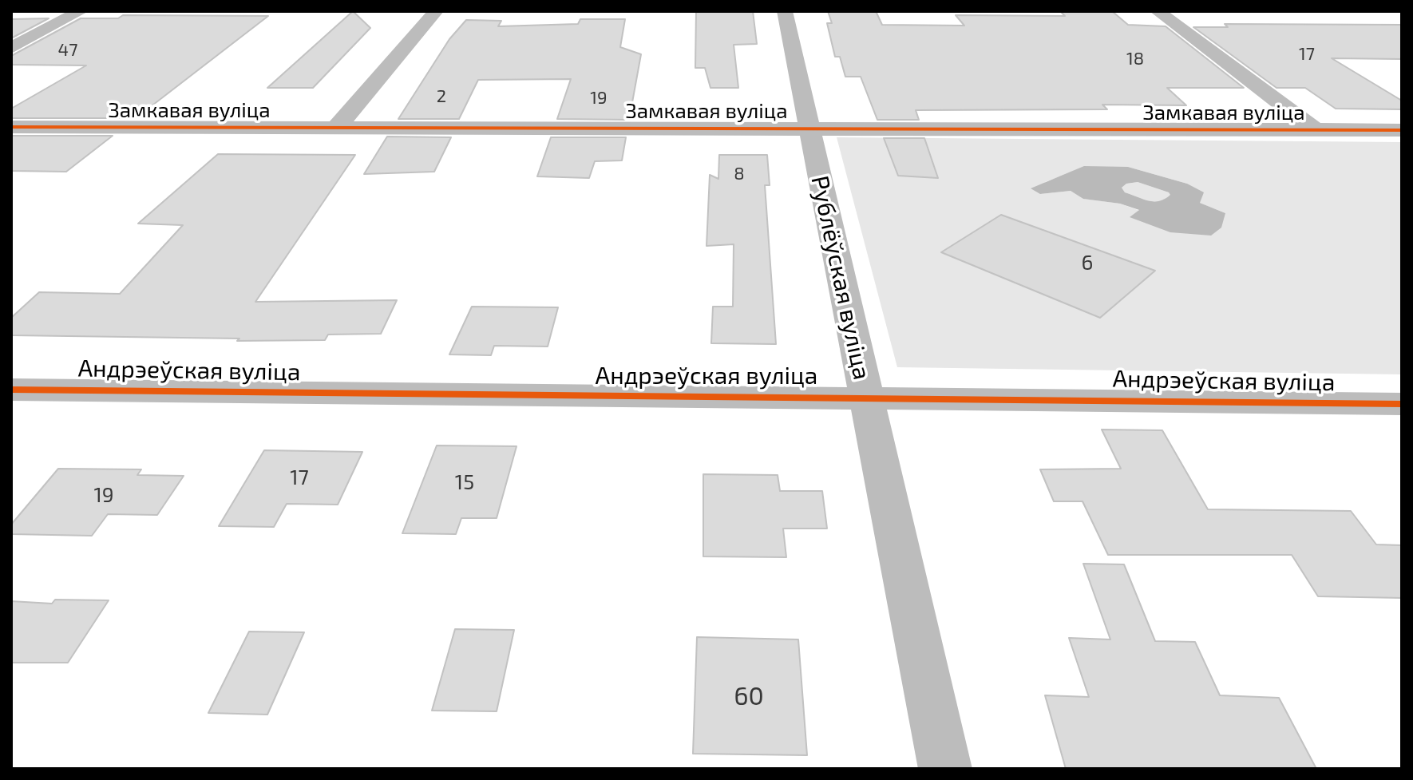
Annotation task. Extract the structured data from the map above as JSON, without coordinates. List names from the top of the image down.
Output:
{
  "streets": {
    "street": ["Замкавая вуліца", "Рублёўская вуліца", "Андрэеўская вуліца"]
  },
  "crossings": [
    ["Замкавая вуліца", "Рублёўская вуліца"],
    ["Рублёўская вуліца", "Андрэеўская вуліца"]
  ],
  "house_numbers": [
    "47",
    "17",
    "18",
    "2",
    "19",
    "8",
    "6",
    "17",
    "15",
    "19",
    "60"
  ]
}
